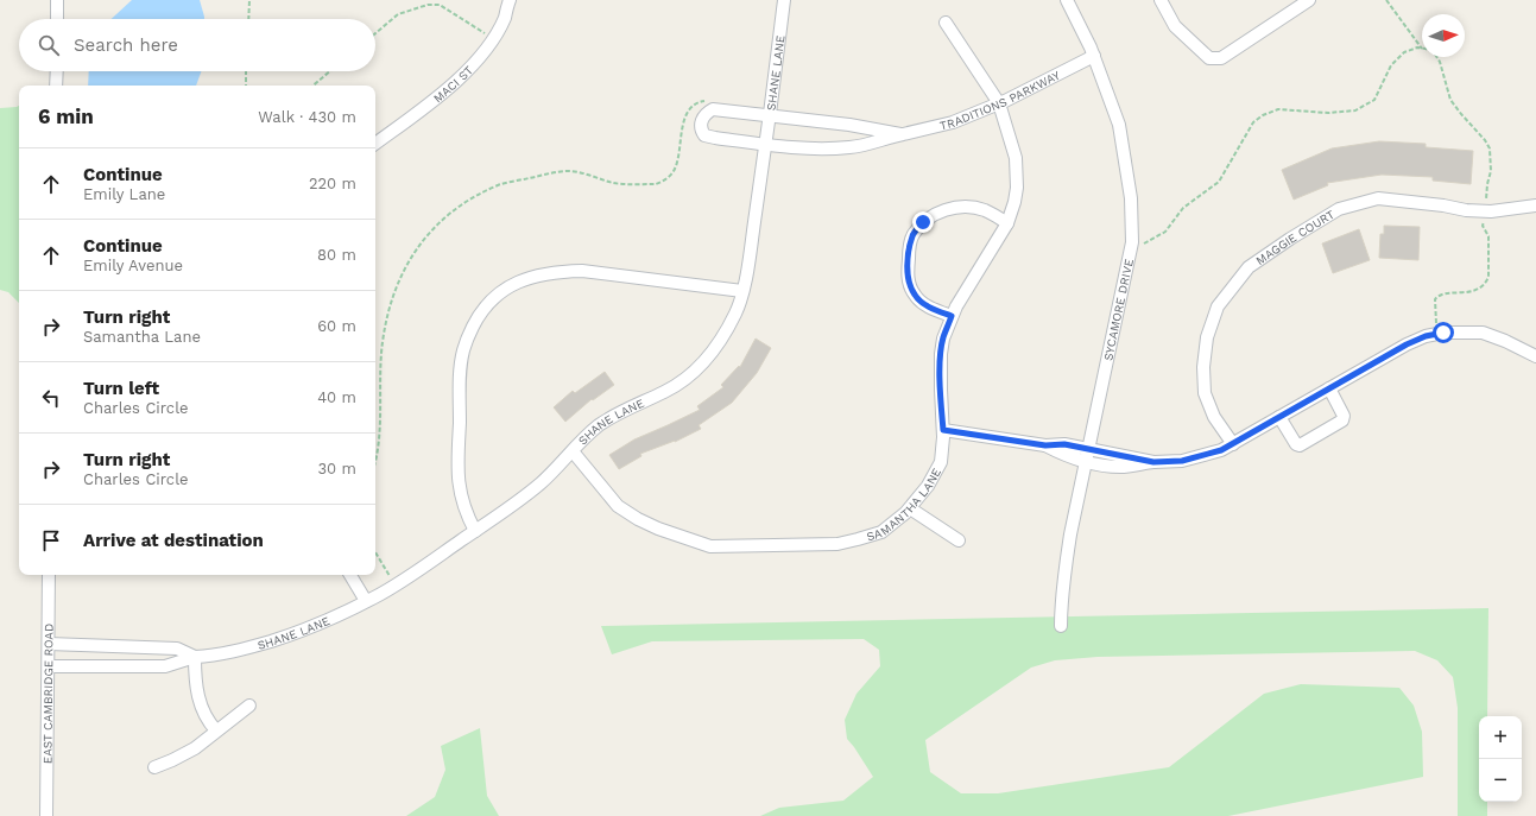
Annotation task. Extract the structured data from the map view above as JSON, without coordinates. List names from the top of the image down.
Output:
{
  "streets": {
    "street": [
      "SHANE LANE",
      "MACI ST",
      "TRADITIONS PARKWAY",
      "MAGGIE COURT",
      "SYCAMORE DRIVE",
      "SAMANTHA LANE",
      "EAST CAMBRIDGE ROAD"
    ]
  },
  "crossings": [
    ["SHANE LANE", "TRADITIONS PARKWAY"],
    ["SHANE LANE", "SAMANTHA LANE"],
    ["SHANE LANE", "EAST CAMBRIDGE ROAD"],
    ["TRADITIONS PARKWAY", "SYCAMORE DRIVE"],
    ["TRADITIONS PARKWAY", "SAMANTHA LANE"]
  ],
  "north": "right",
  "page": {
    "search": "Search here",
    "heading": ["6 min", "Walk · 430 m"],
    "list": [
      ["Continue", "Emily Lane", "220 m"],
      ["Continue", "Emily Avenue", "80 m"],
      ["Turn right", "Samantha Lane", "60 m"],
      ["Turn left", "Charles Circle", "40 m"],
      ["Turn right", "Charles Circle", "30 m"],
      "Arrive at destination"
    ],
    "map_buttons": ["+", "−"]
  }
}
